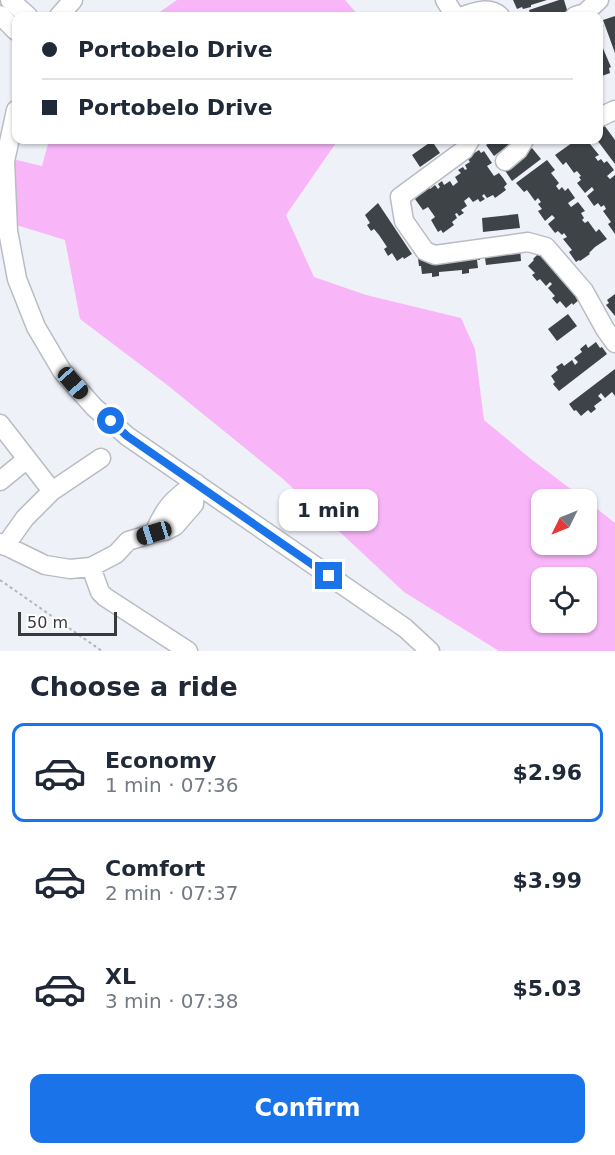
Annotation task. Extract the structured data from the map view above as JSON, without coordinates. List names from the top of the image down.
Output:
{
  "scale_bar": "50 m",
  "north": "bottom left",
  "page": {
    "banner": ["Portobelo Drive", "Portobelo Drive"],
    "bubble": "1 min",
    "scale": "50 m",
    "heading": "Choose a ride",
    "list": [
      {
        "name": "Economy",
        "note": "1 min · 07:36",
        "value": "$2.96"
      },
      {
        "name": "Comfort",
        "note": "2 min · 07:37",
        "value": "$3.99"
      },
      {
        "name": "XL",
        "note": "3 min · 07:38",
        "value": "$5.03"
      }
    ],
    "buttons": "Confirm"
  }
}
